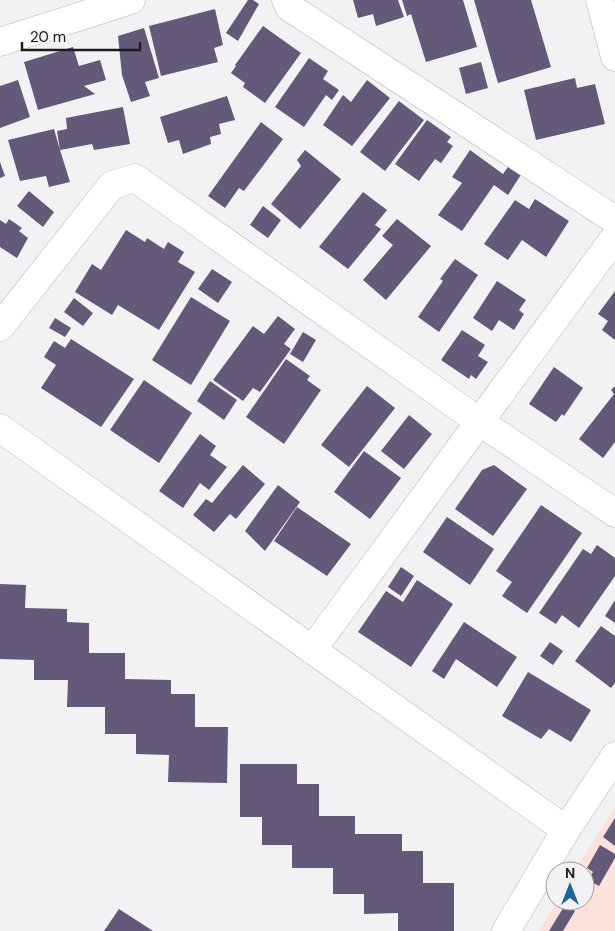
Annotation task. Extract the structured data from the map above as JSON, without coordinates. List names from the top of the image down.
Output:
{
  "scale_bar": "20 m",
  "north": "top"
}
